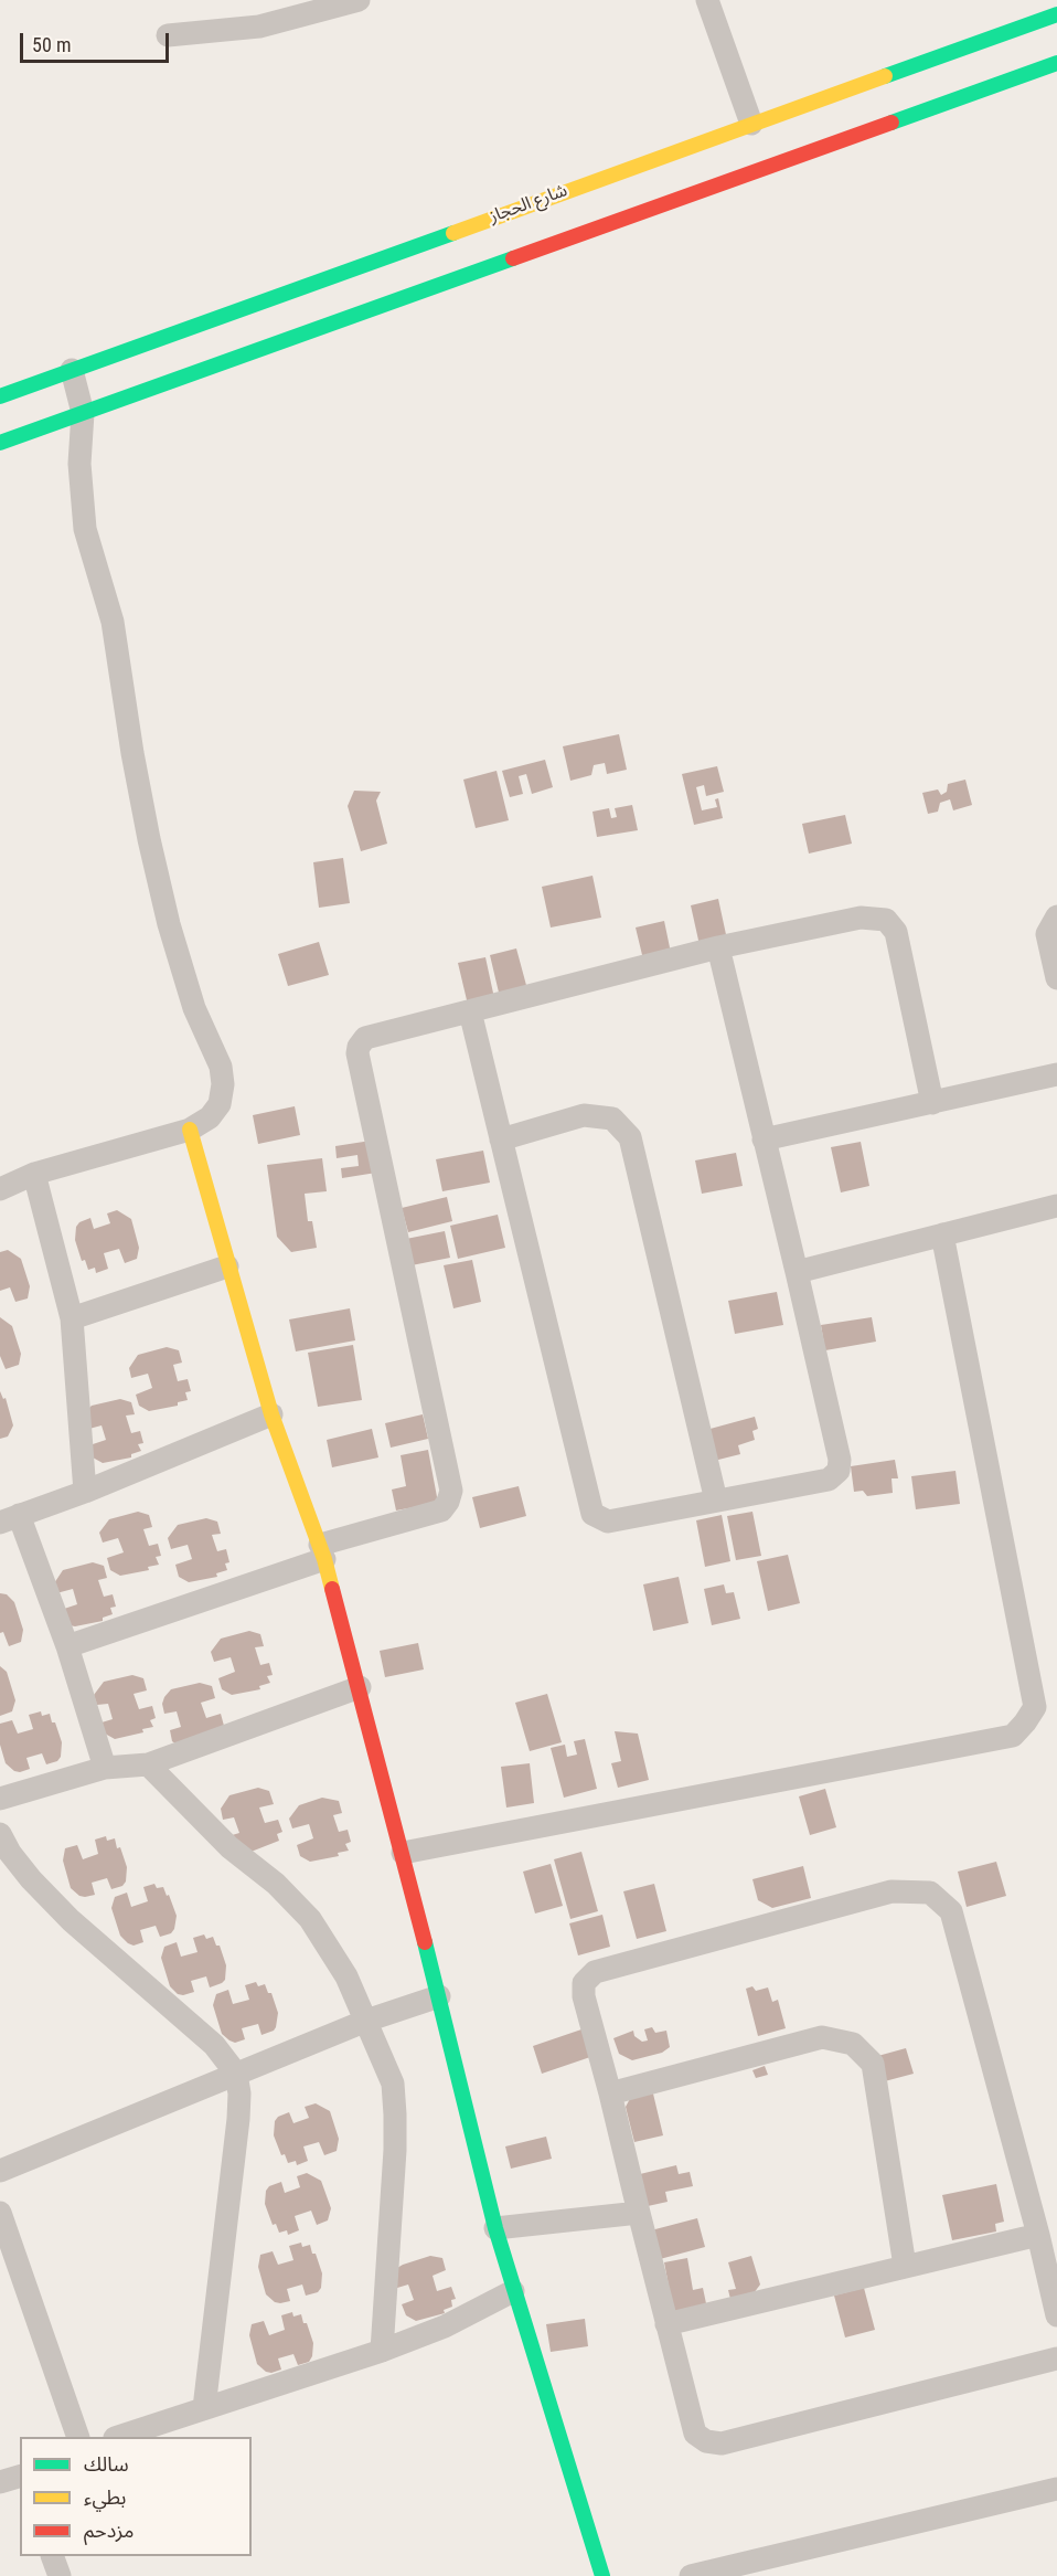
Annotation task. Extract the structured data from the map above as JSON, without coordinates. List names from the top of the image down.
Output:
{
  "streets": {
    "main road": ["شارع الحجاز"]
  },
  "legend": ["سالك", "بطيء", "مزدحم"],
  "scale_bar": "50 m"
}
